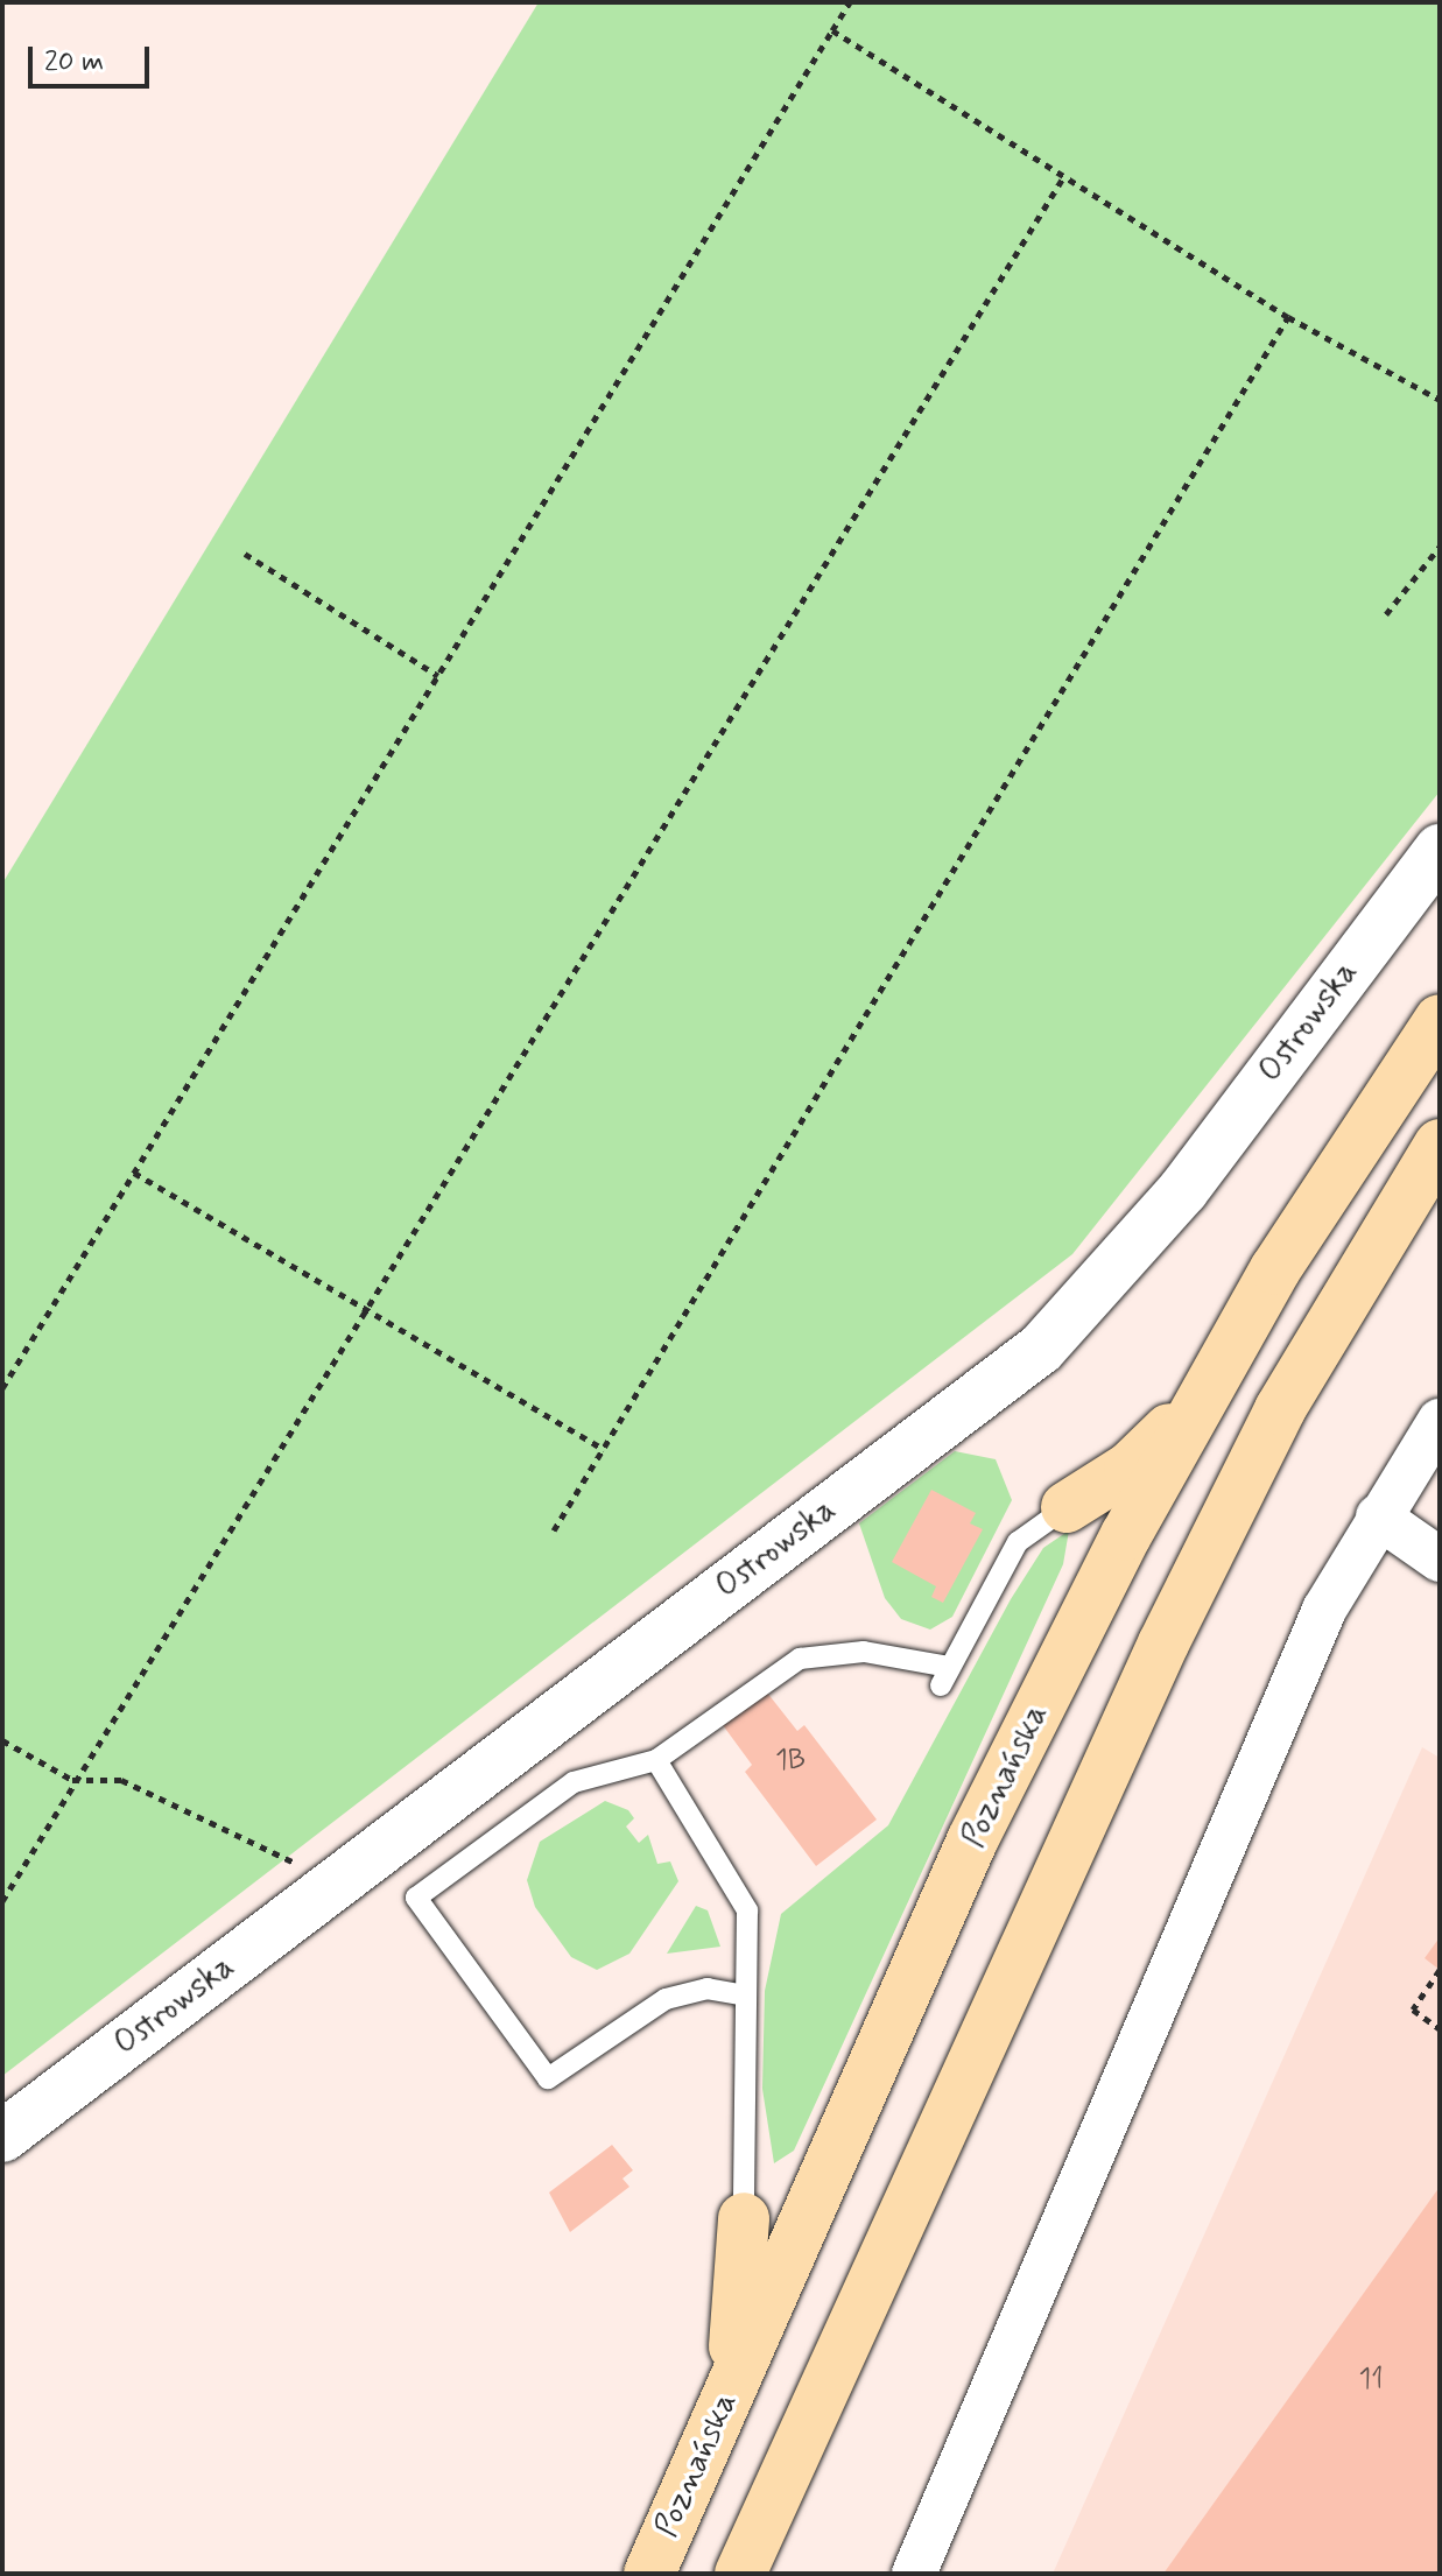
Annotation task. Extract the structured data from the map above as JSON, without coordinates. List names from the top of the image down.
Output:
{
  "streets": {
    "highway": ["Poznańska"],
    "street": ["Ostrowska"]
  },
  "house_numbers": ["1B", "11"],
  "scale_bar": "20 m"
}
